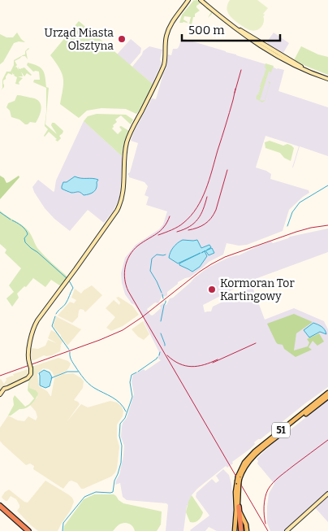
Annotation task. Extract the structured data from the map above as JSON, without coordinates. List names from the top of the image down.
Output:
{
  "streets": {
    "main road": ["51"]
  },
  "places": ["Urząd Miasta Olsztyna", "Kormoran Tor Kartingowy"],
  "scale_bar": "500 m"
}
